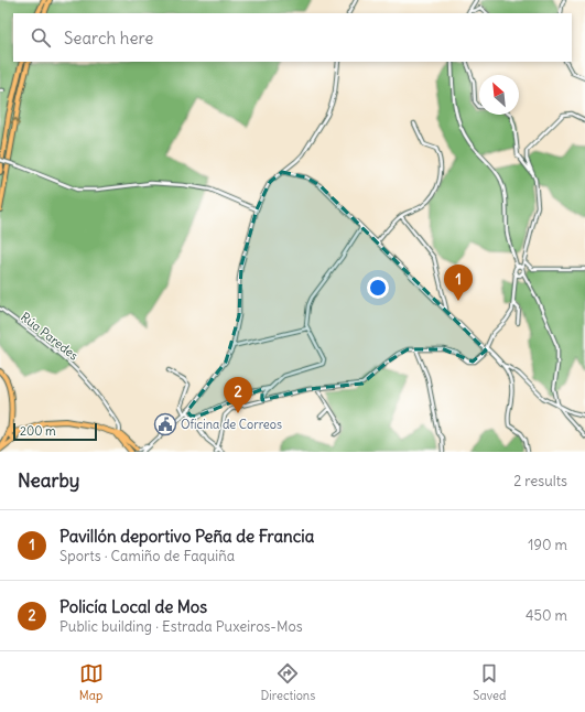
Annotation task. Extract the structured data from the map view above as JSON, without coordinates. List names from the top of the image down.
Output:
{
  "streets": {
    "street": ["Rúa Paredes"]
  },
  "places": {
    "public building": ["Oficina de Correos"]
  },
  "scale_bar": "200 m",
  "north": "top left",
  "page": {
    "search": "Search here",
    "pins": ["1", "2"],
    "scale": "200 m",
    "heading": ["Nearby", "2 results"],
    "list": [
      {
        "mark": "1",
        "name": "Pavillón deportivo Peña de Francia",
        "note": "Sports · Camiño de Faquiña",
        "value": "190 m"
      },
      {
        "mark": "2",
        "name": "Policía Local de Mos",
        "note": "Public building · Estrada Puxeiros-Mos",
        "value": "450 m"
      }
    ],
    "nav": ["Map", "Directions", "Saved"]
  }
}
